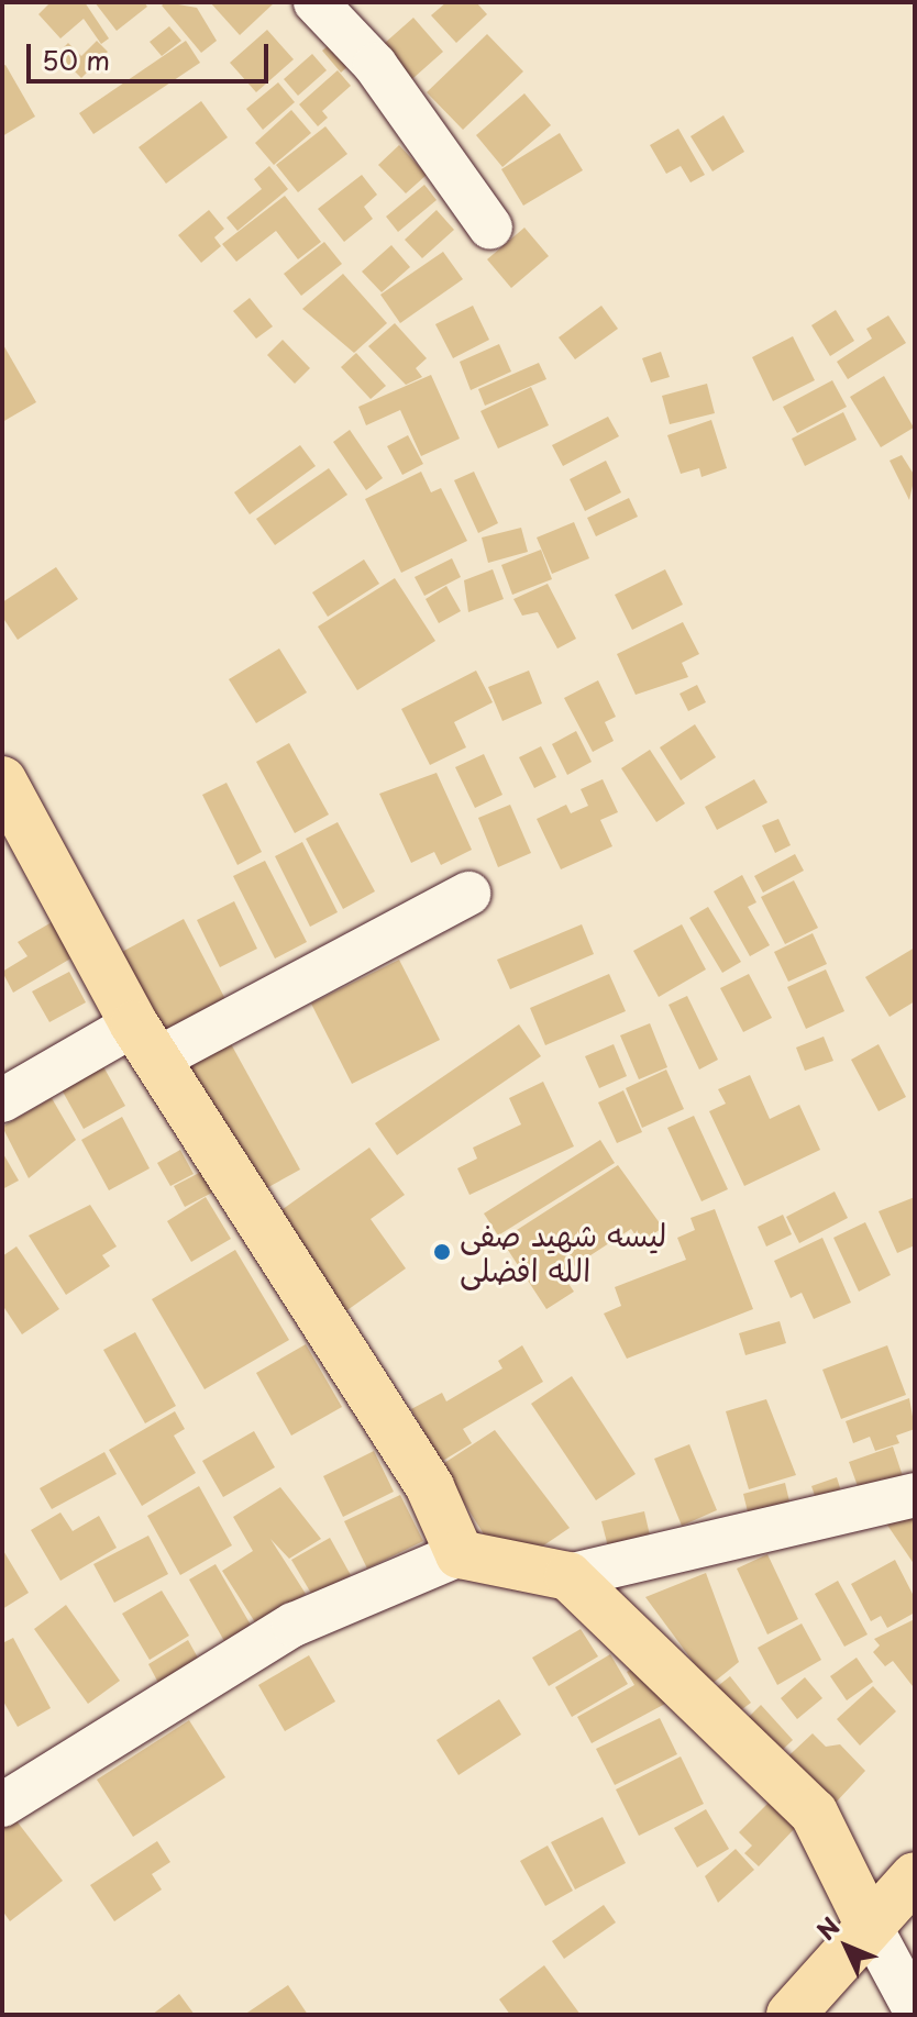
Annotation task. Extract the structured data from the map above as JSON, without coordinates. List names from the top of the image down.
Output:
{
  "places": ["لیسه شهید صفی الله افضلی"],
  "scale_bar": "50 m",
  "north": "top left"
}
